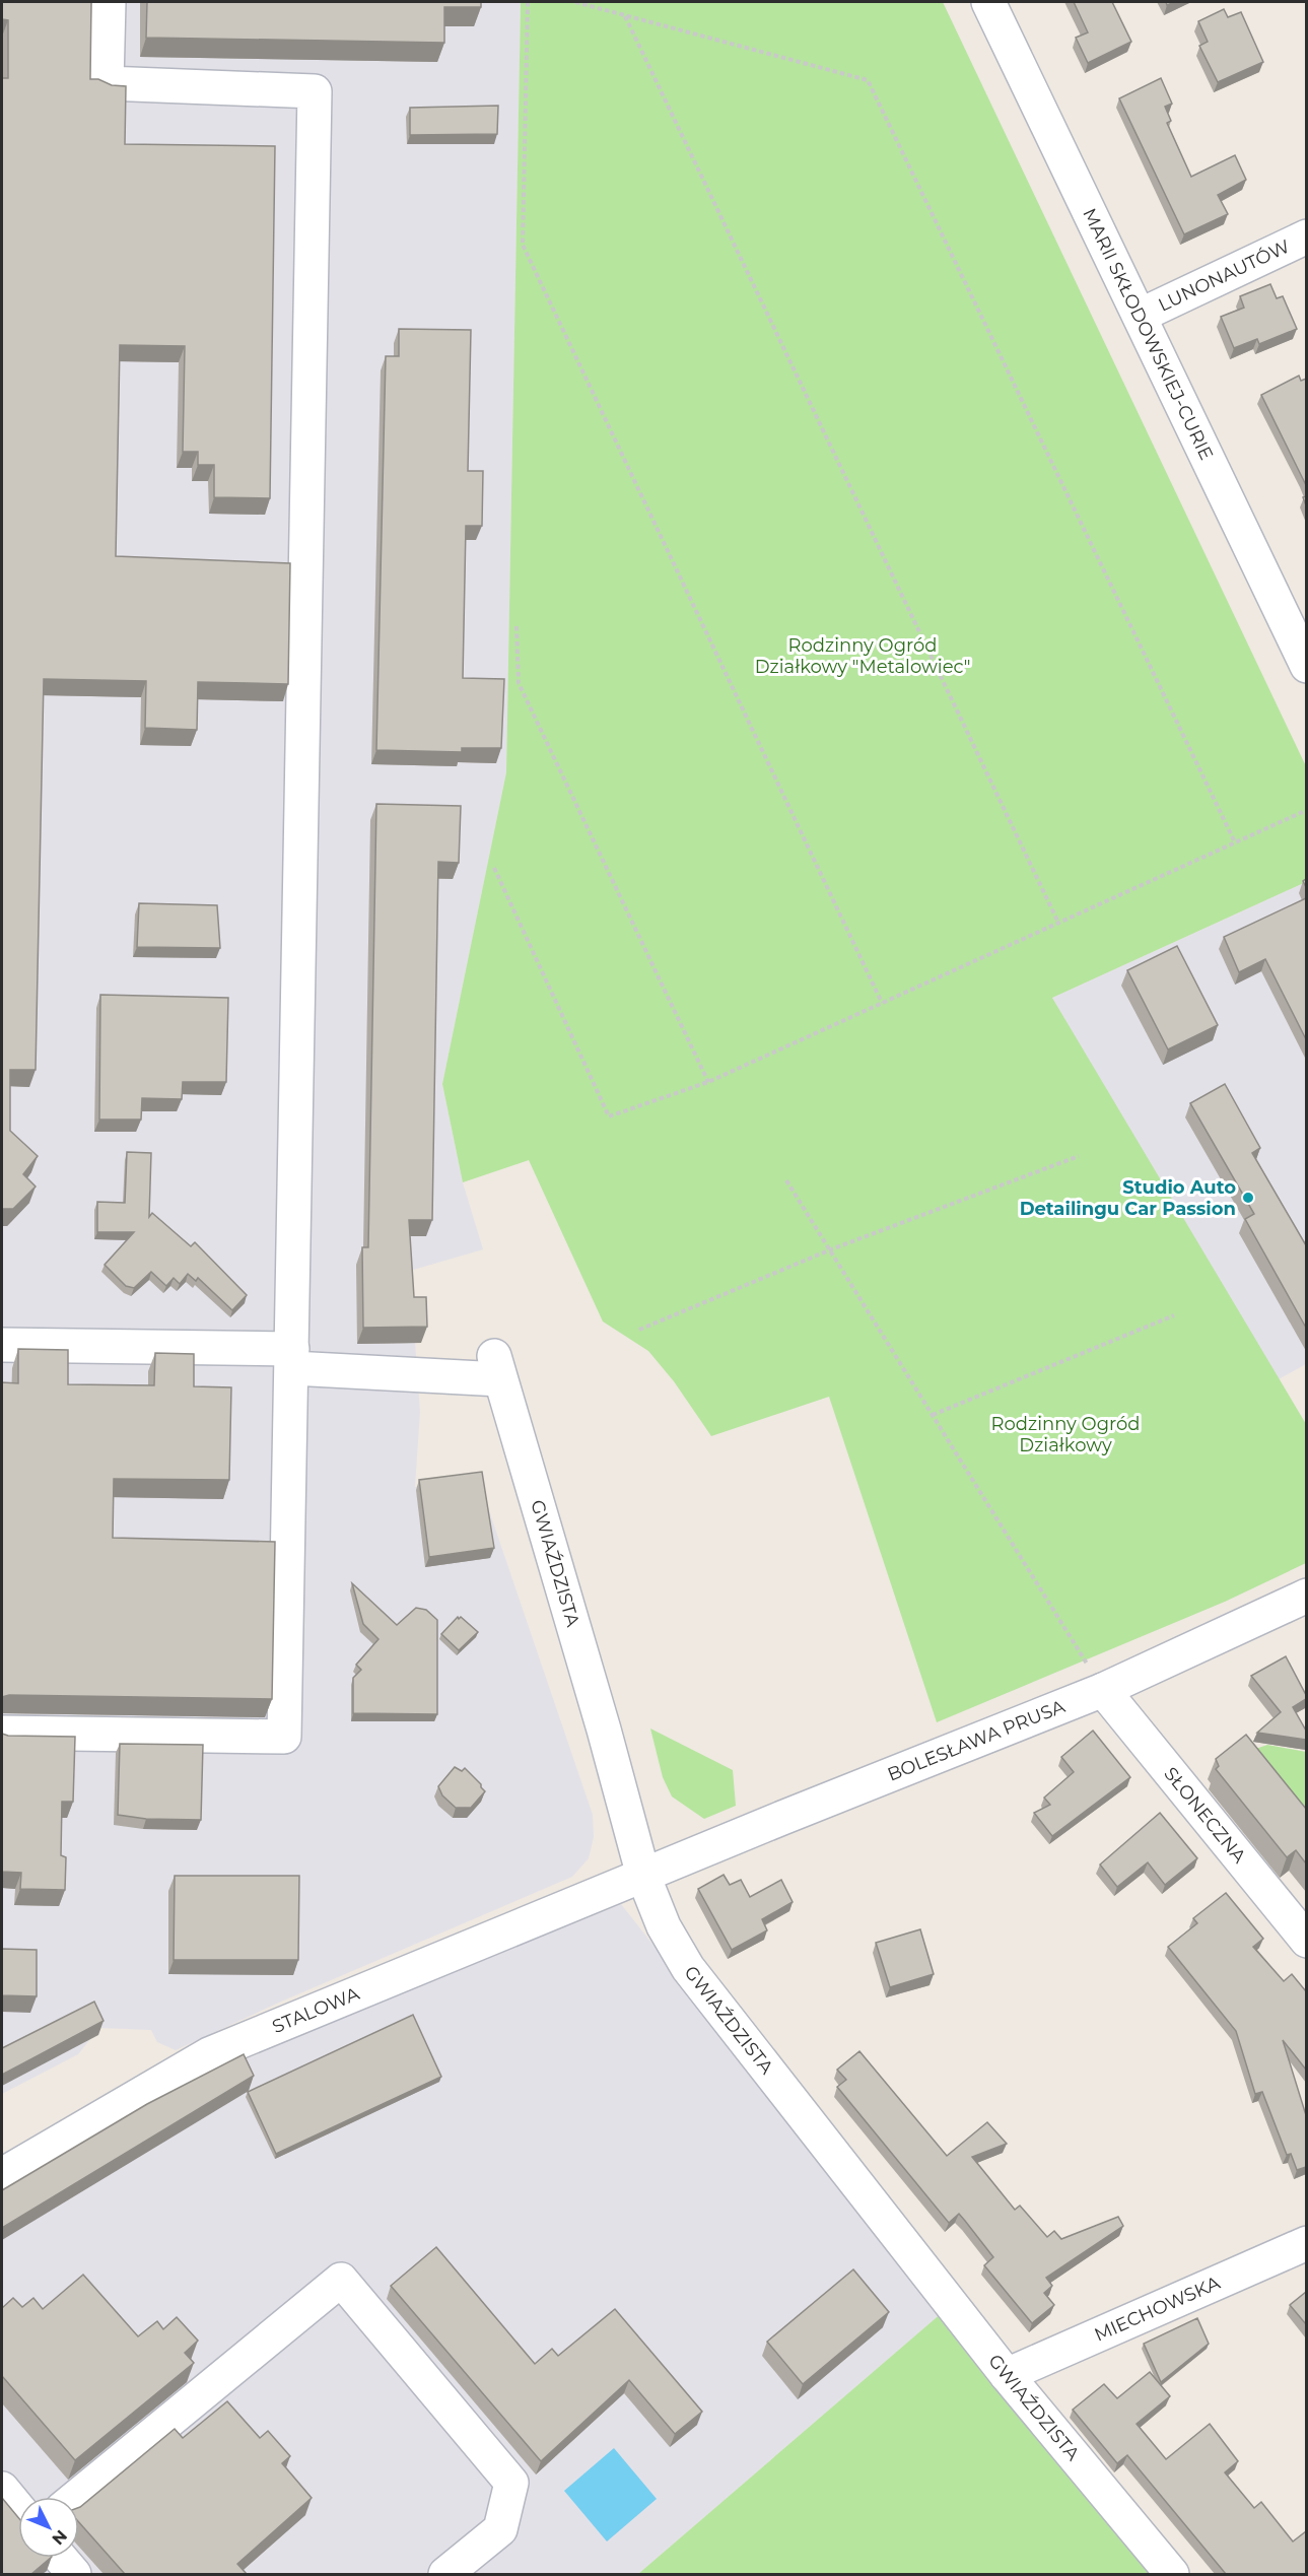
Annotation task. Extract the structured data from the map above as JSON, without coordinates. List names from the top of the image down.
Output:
{
  "streets": {
    "street": [
      "LUNONAUTÓW",
      "MARII SKŁODOWSKIEJ-CURIE",
      "GWIAŹDZISTA",
      "BOLESŁAWA PRUSA",
      "SŁONECZNA",
      "STALOWA",
      "MIECHOWSKA"
    ]
  },
  "crossings": [
    ["LUNONAUTÓW", "MARII SKŁODOWSKIEJ-CURIE"],
    ["GWIAŹDZISTA", "BOLESŁAWA PRUSA"],
    ["GWIAŹDZISTA", "STALOWA"],
    ["GWIAŹDZISTA", "MIECHOWSKA"],
    ["BOLESŁAWA PRUSA", "SŁONECZNA"],
    ["BOLESŁAWA PRUSA", "STALOWA"]
  ],
  "parks": ["Rodzinny Ogród Działkowy \"Metalowiec\"", "Rodzinny Ogród Działkowy"],
  "places": ["Studio Auto Detailingu Car Passion"],
  "north": "bottom right"
}
